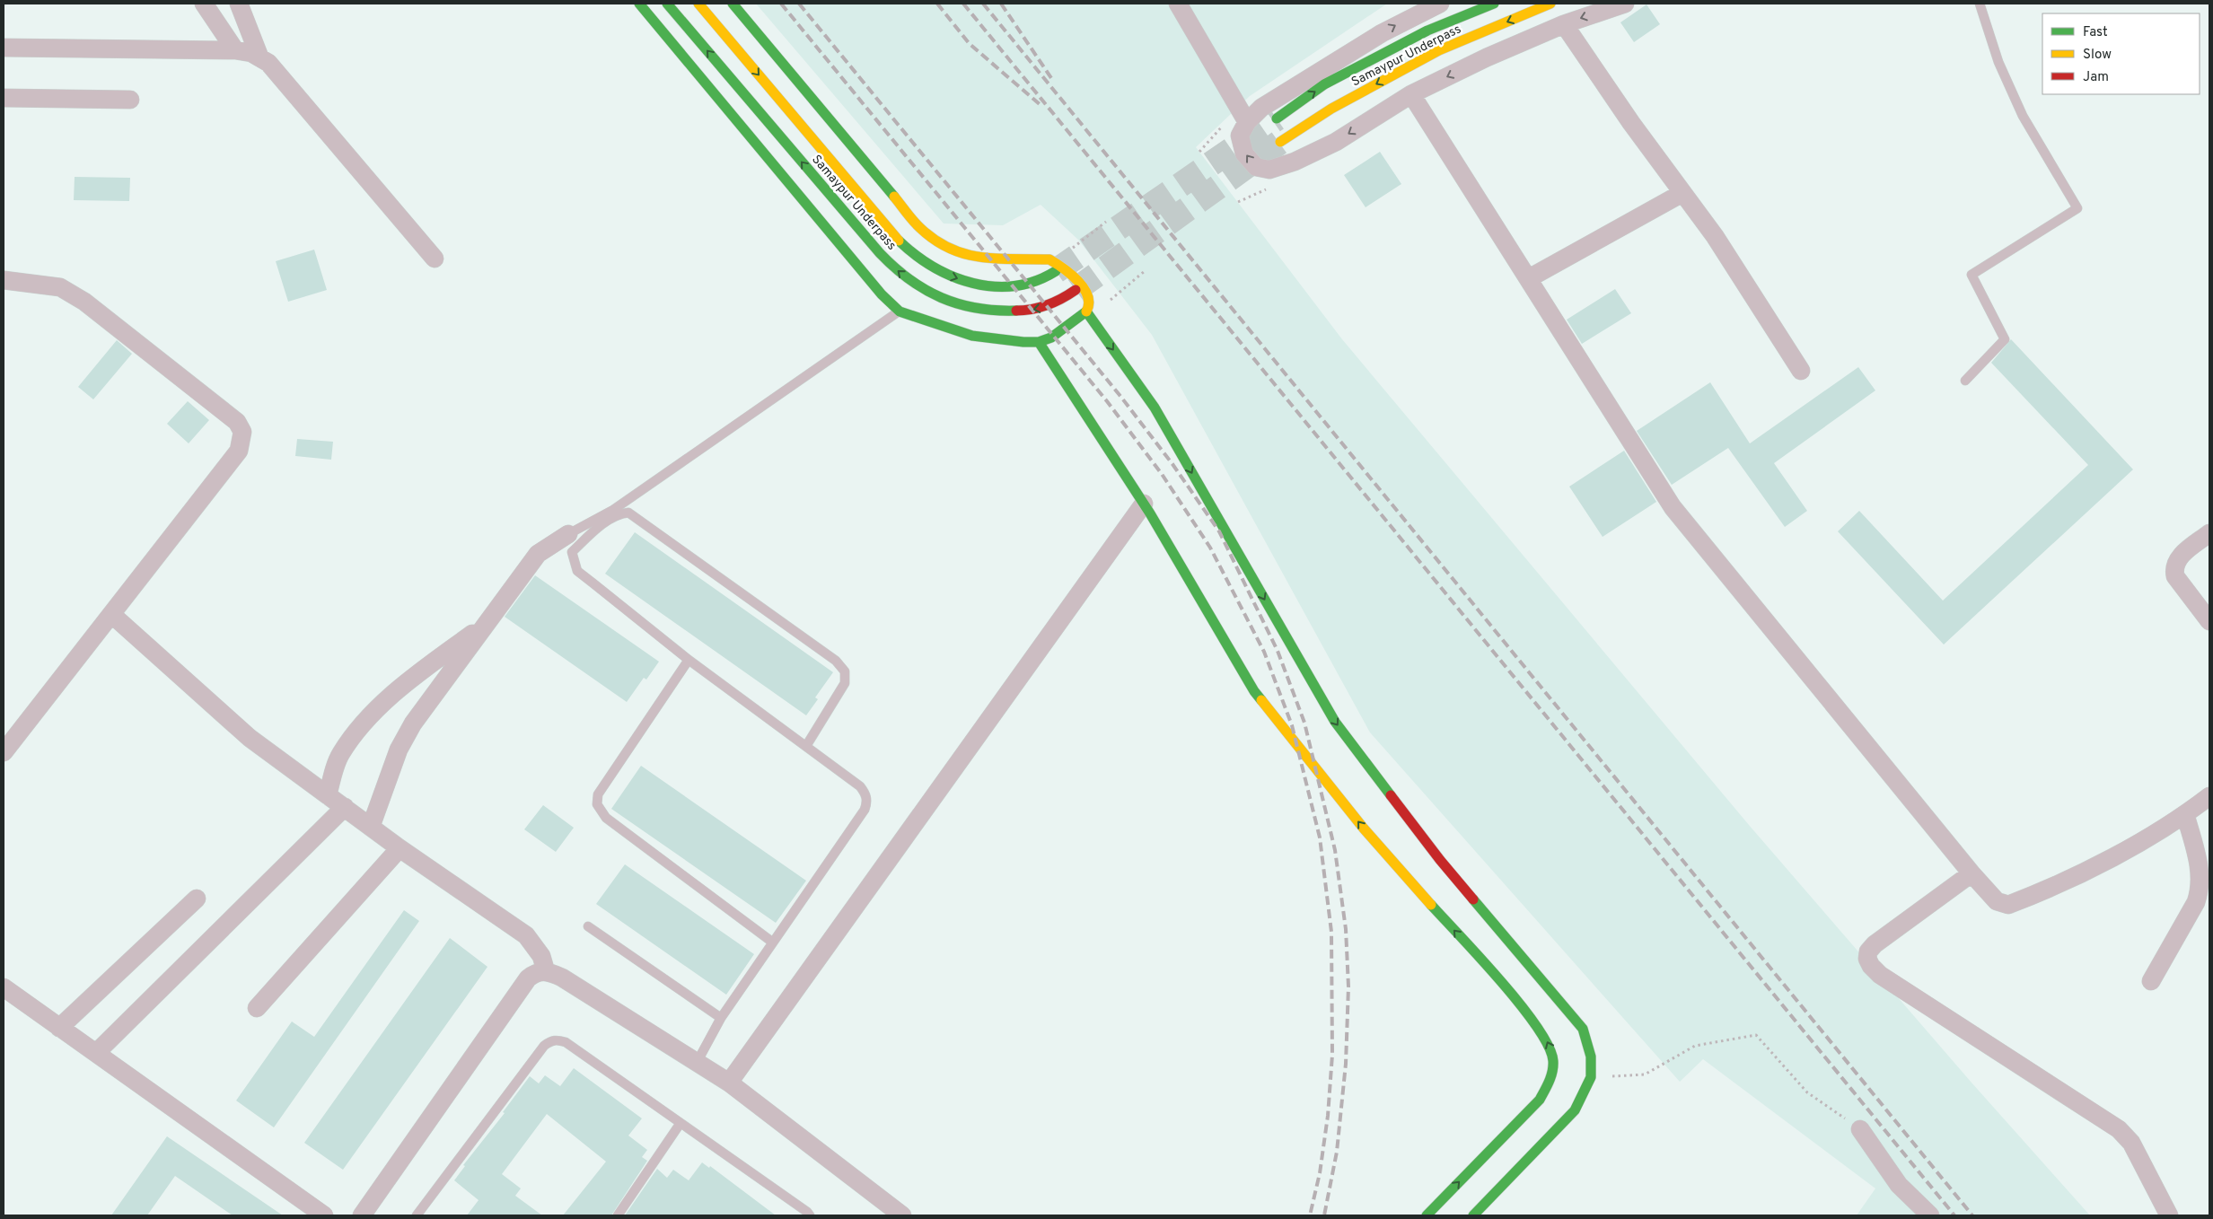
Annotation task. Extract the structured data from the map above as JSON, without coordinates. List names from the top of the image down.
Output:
{
  "streets": {
    "street": ["Samaypur Underpass"]
  },
  "legend": ["Fast", "Slow", "Jam"]
}
